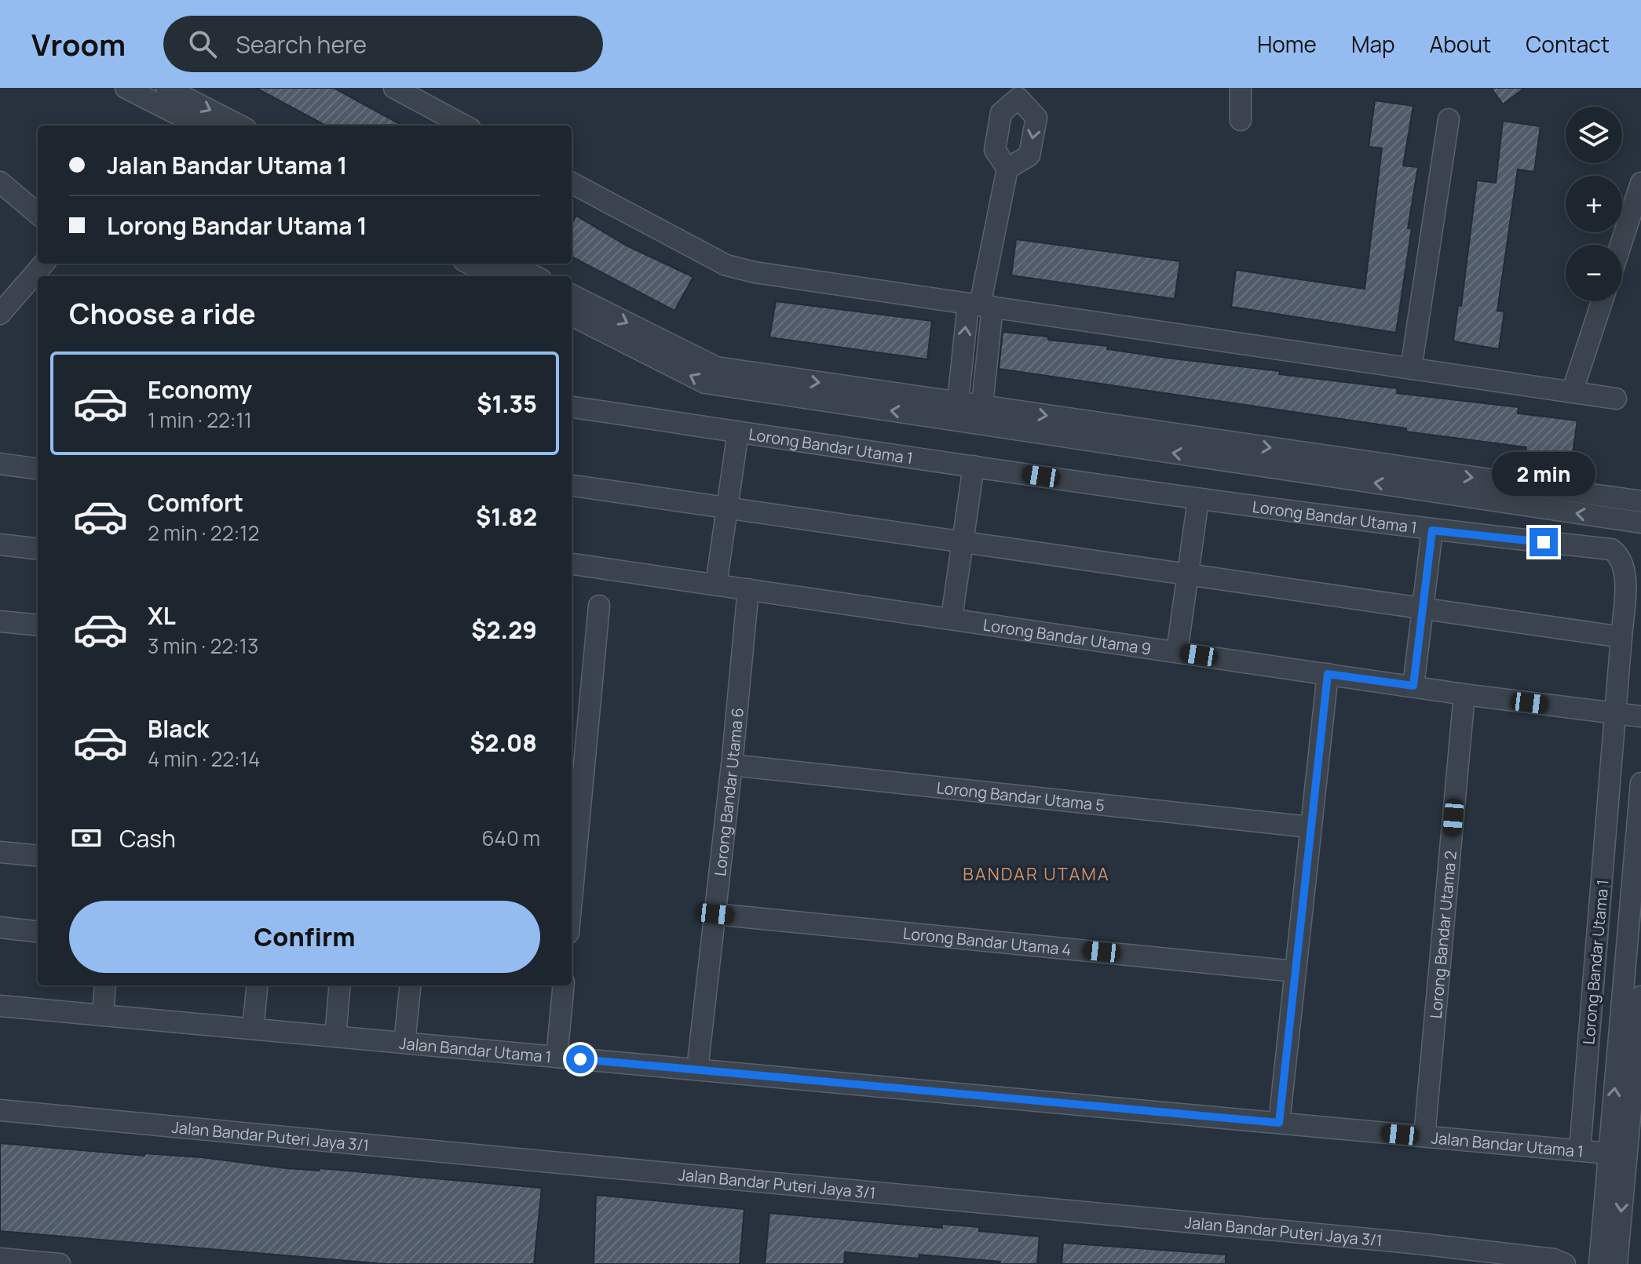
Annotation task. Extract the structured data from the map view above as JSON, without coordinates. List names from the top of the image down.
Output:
{
  "streets": {
    "street": [
      "Lorong Bandar Utama 1",
      "Lorong Bandar Utama 9",
      "Lorong Bandar Utama 6",
      "Lorong Bandar Utama 5",
      "Lorong Bandar Utama 2",
      "Lorong Bandar Utama 4",
      "Jalan Bandar Utama 1",
      "Jalan Bandar Puteri Jaya 3/1"
    ]
  },
  "crossings": [
    ["Lorong Bandar Utama 1", "Lorong Bandar Utama 9"],
    ["Lorong Bandar Utama 1", "Jalan Bandar Utama 1"],
    ["Lorong Bandar Utama 9", "Lorong Bandar Utama 6"],
    ["Lorong Bandar Utama 9", "Lorong Bandar Utama 2"],
    ["Lorong Bandar Utama 6", "Lorong Bandar Utama 5"],
    ["Lorong Bandar Utama 6", "Lorong Bandar Utama 4"],
    ["Lorong Bandar Utama 6", "Jalan Bandar Utama 1"],
    ["Lorong Bandar Utama 2", "Jalan Bandar Utama 1"]
  ],
  "districts": ["BANDAR UTAMA"],
  "page": {
    "header": "Vroom",
    "search": "Search here",
    "nav": [
      "Home",
      "Map",
      "About",
      "Contact"
    ],
    "map_buttons": ["+", "−"],
    "banner": ["Jalan Bandar Utama 1", "Lorong Bandar Utama 1"],
    "heading": "Choose a ride",
    "list": [
      {
        "name": "Economy",
        "note": "1 min · 22:11",
        "value": "$1.35"
      },
      {
        "name": "Comfort",
        "note": "2 min · 22:12",
        "value": "$1.82"
      },
      {
        "name": "XL",
        "note": "3 min · 22:13",
        "value": "$2.29"
      },
      {
        "name": "Black",
        "note": "4 min · 22:14",
        "value": "$2.08"
      }
    ],
    "bubble": "2 min",
    "pay": ["Cash", "640 m"],
    "buttons": "Confirm"
  }
}
